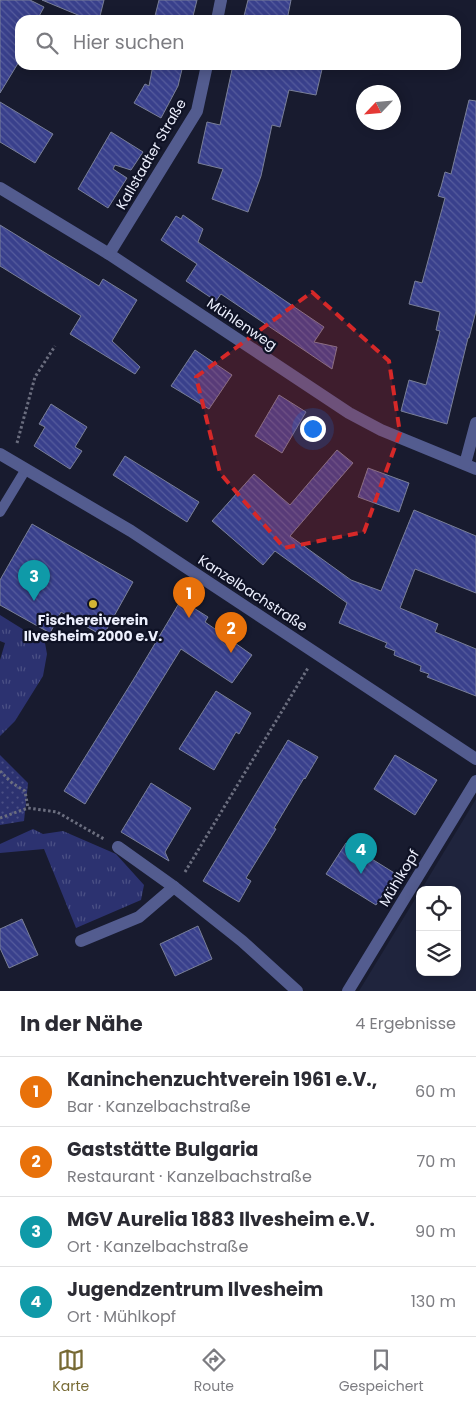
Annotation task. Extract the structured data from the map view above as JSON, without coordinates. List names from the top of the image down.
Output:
{
  "streets": {
    "street": [
      "Kallstadter Straße",
      "Mühlenweg",
      "Kanzelbachstraße",
      "Mühlkopf"
    ]
  },
  "crossings": [
    ["Kallstadter Straße", "Mühlenweg"]
  ],
  "places": ["Fischereiverein Ilvesheim 2000 e.V."],
  "north": "bottom left",
  "page": {
    "search": "Hier suchen",
    "pins": [
      "3",
      "1",
      "2",
      "4"
    ],
    "heading": ["In der Nähe", "4 Ergebnisse"],
    "list": [
      {
        "mark": "1",
        "name": "Kaninchenzuchtverein 1961 e.V.,",
        "note": "Bar · Kanzelbachstraße",
        "value": "60 m"
      },
      {
        "mark": "2",
        "name": "Gaststätte Bulgaria",
        "note": "Restaurant · Kanzelbachstraße",
        "value": "70 m"
      },
      {
        "mark": "3",
        "name": "MGV Aurelia 1883 Ilvesheim e.V.",
        "note": "Ort · Kanzelbachstraße",
        "value": "90 m"
      },
      {
        "mark": "4",
        "name": "Jugendzentrum Ilvesheim",
        "note": "Ort · Mühlkopf",
        "value": "130 m"
      }
    ],
    "nav": ["Karte", "Route", "Gespeichert"]
  }
}
